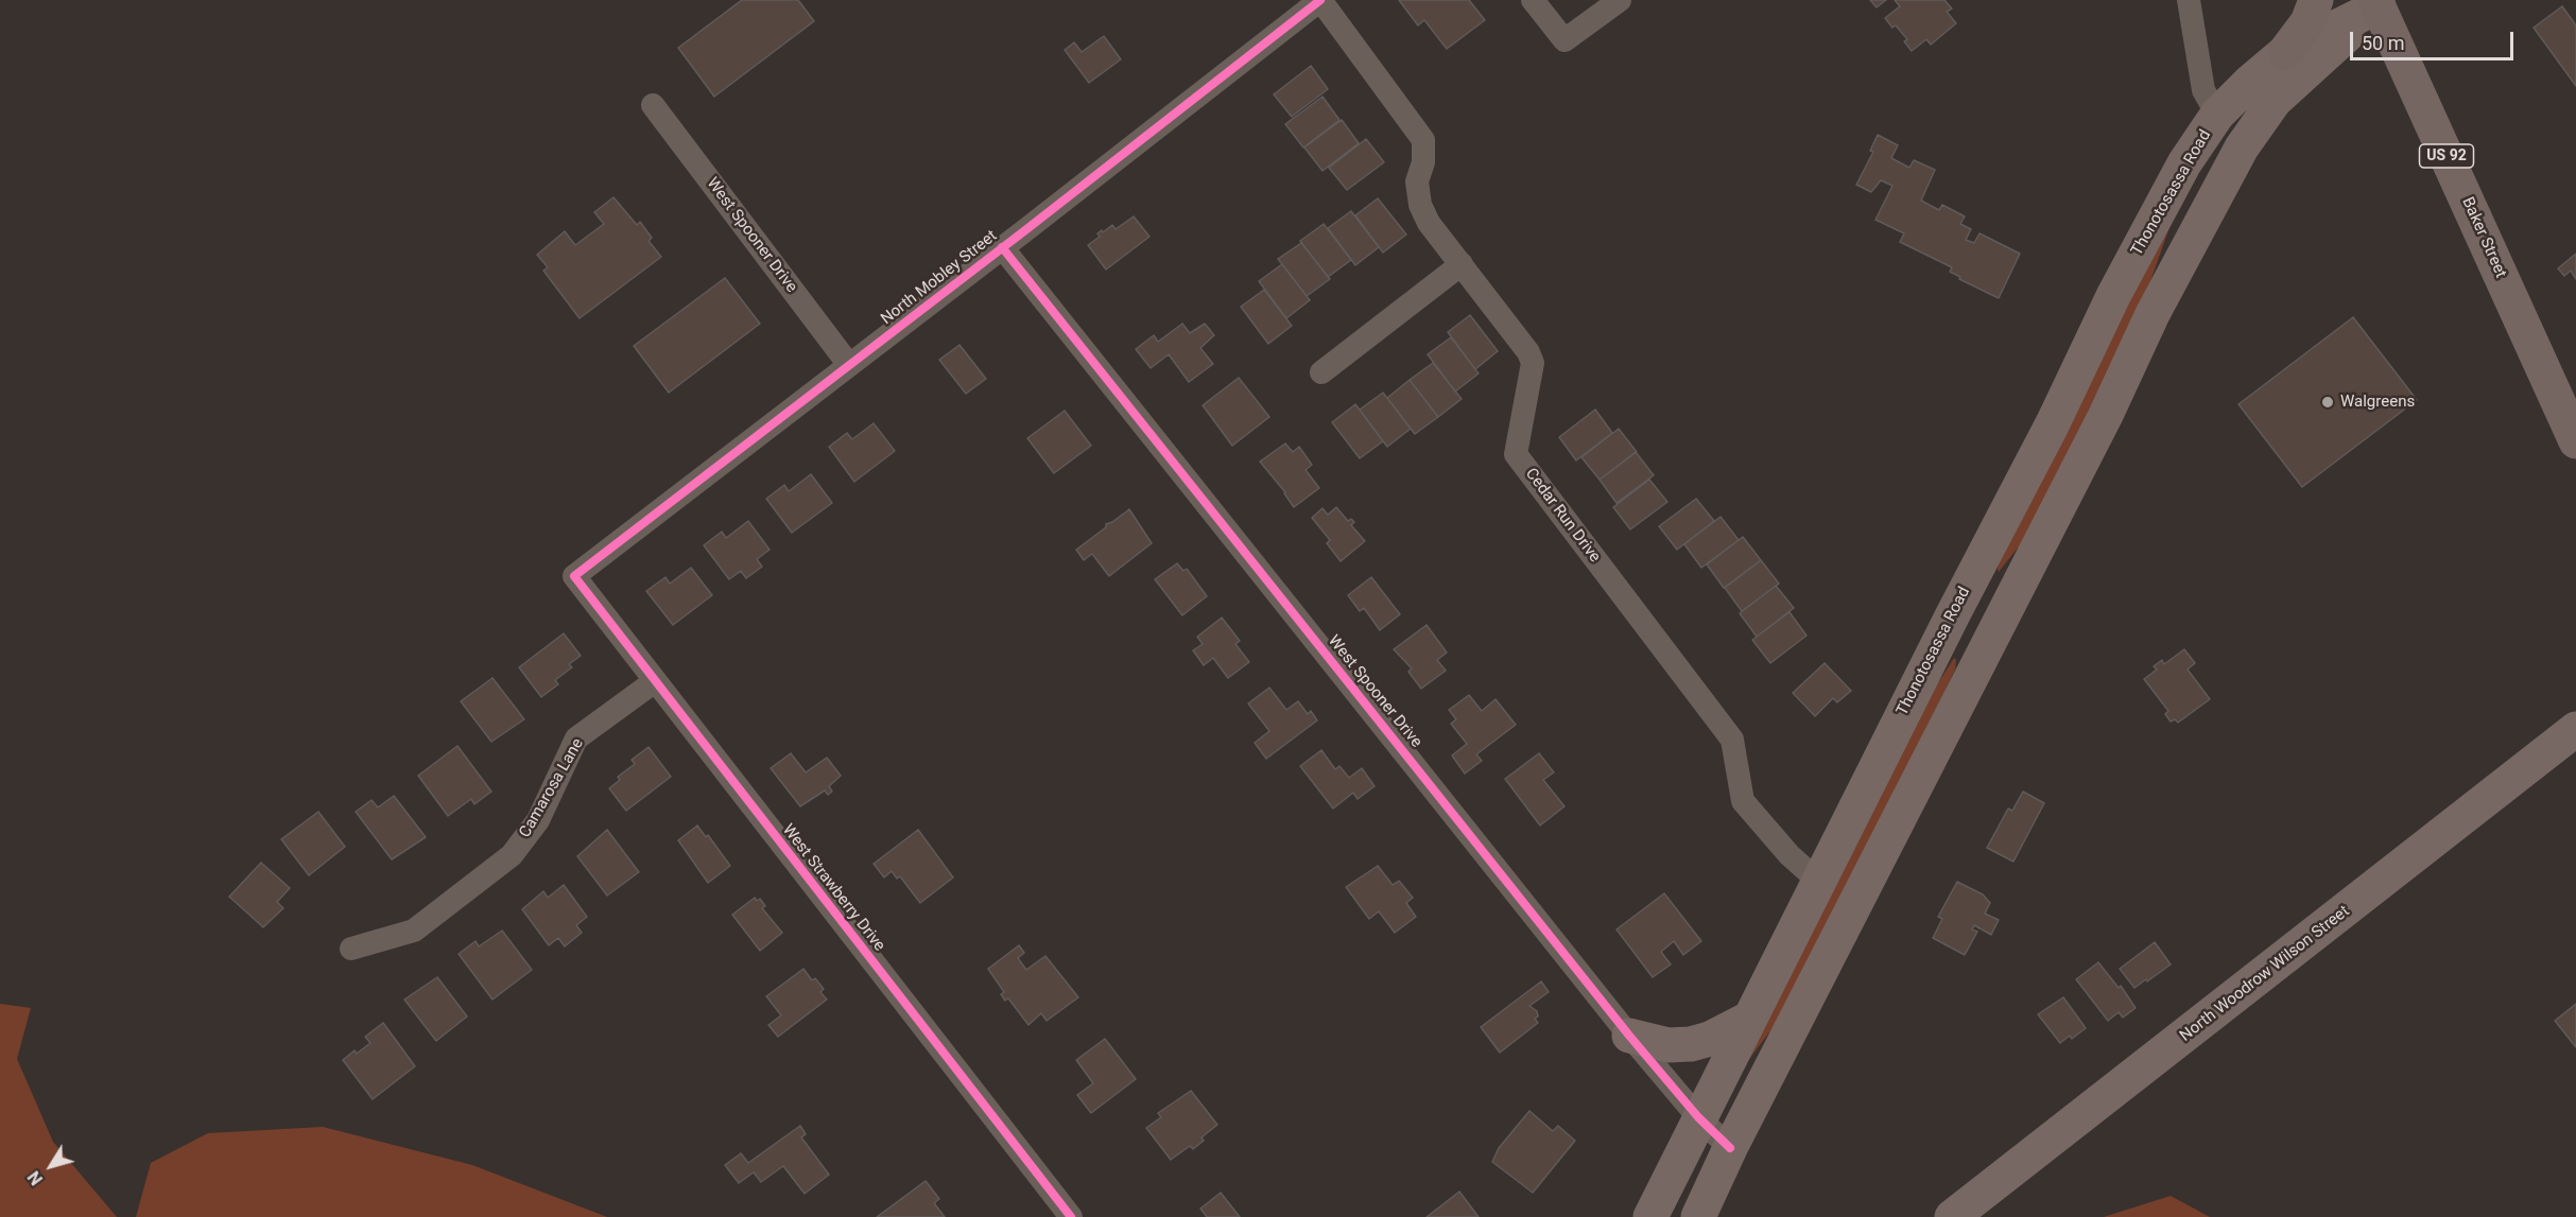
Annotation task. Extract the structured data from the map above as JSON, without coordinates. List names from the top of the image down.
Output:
{
  "streets": {
    "main road": [
      "US 92",
      "Thonotosassa Road",
      "Baker Street",
      "North Woodrow Wilson Street"
    ],
    "street": [
      "West Spooner Drive",
      "North Mobley Street",
      "Cedar Run Drive",
      "Camarosa Lane",
      "West Strawberry Drive"
    ]
  },
  "crossings": [
    ["Thonotosassa Road", "West Spooner Drive"],
    ["Thonotosassa Road", "Baker Street"],
    ["Thonotosassa Road", "Cedar Run Drive"],
    ["West Spooner Drive", "North Mobley Street"],
    ["North Mobley Street", "Cedar Run Drive"],
    ["North Mobley Street", "West Strawberry Drive"],
    ["Camarosa Lane", "West Strawberry Drive"]
  ],
  "places": ["Walgreens"],
  "scale_bar": "50 m",
  "north": "bottom left"
}
